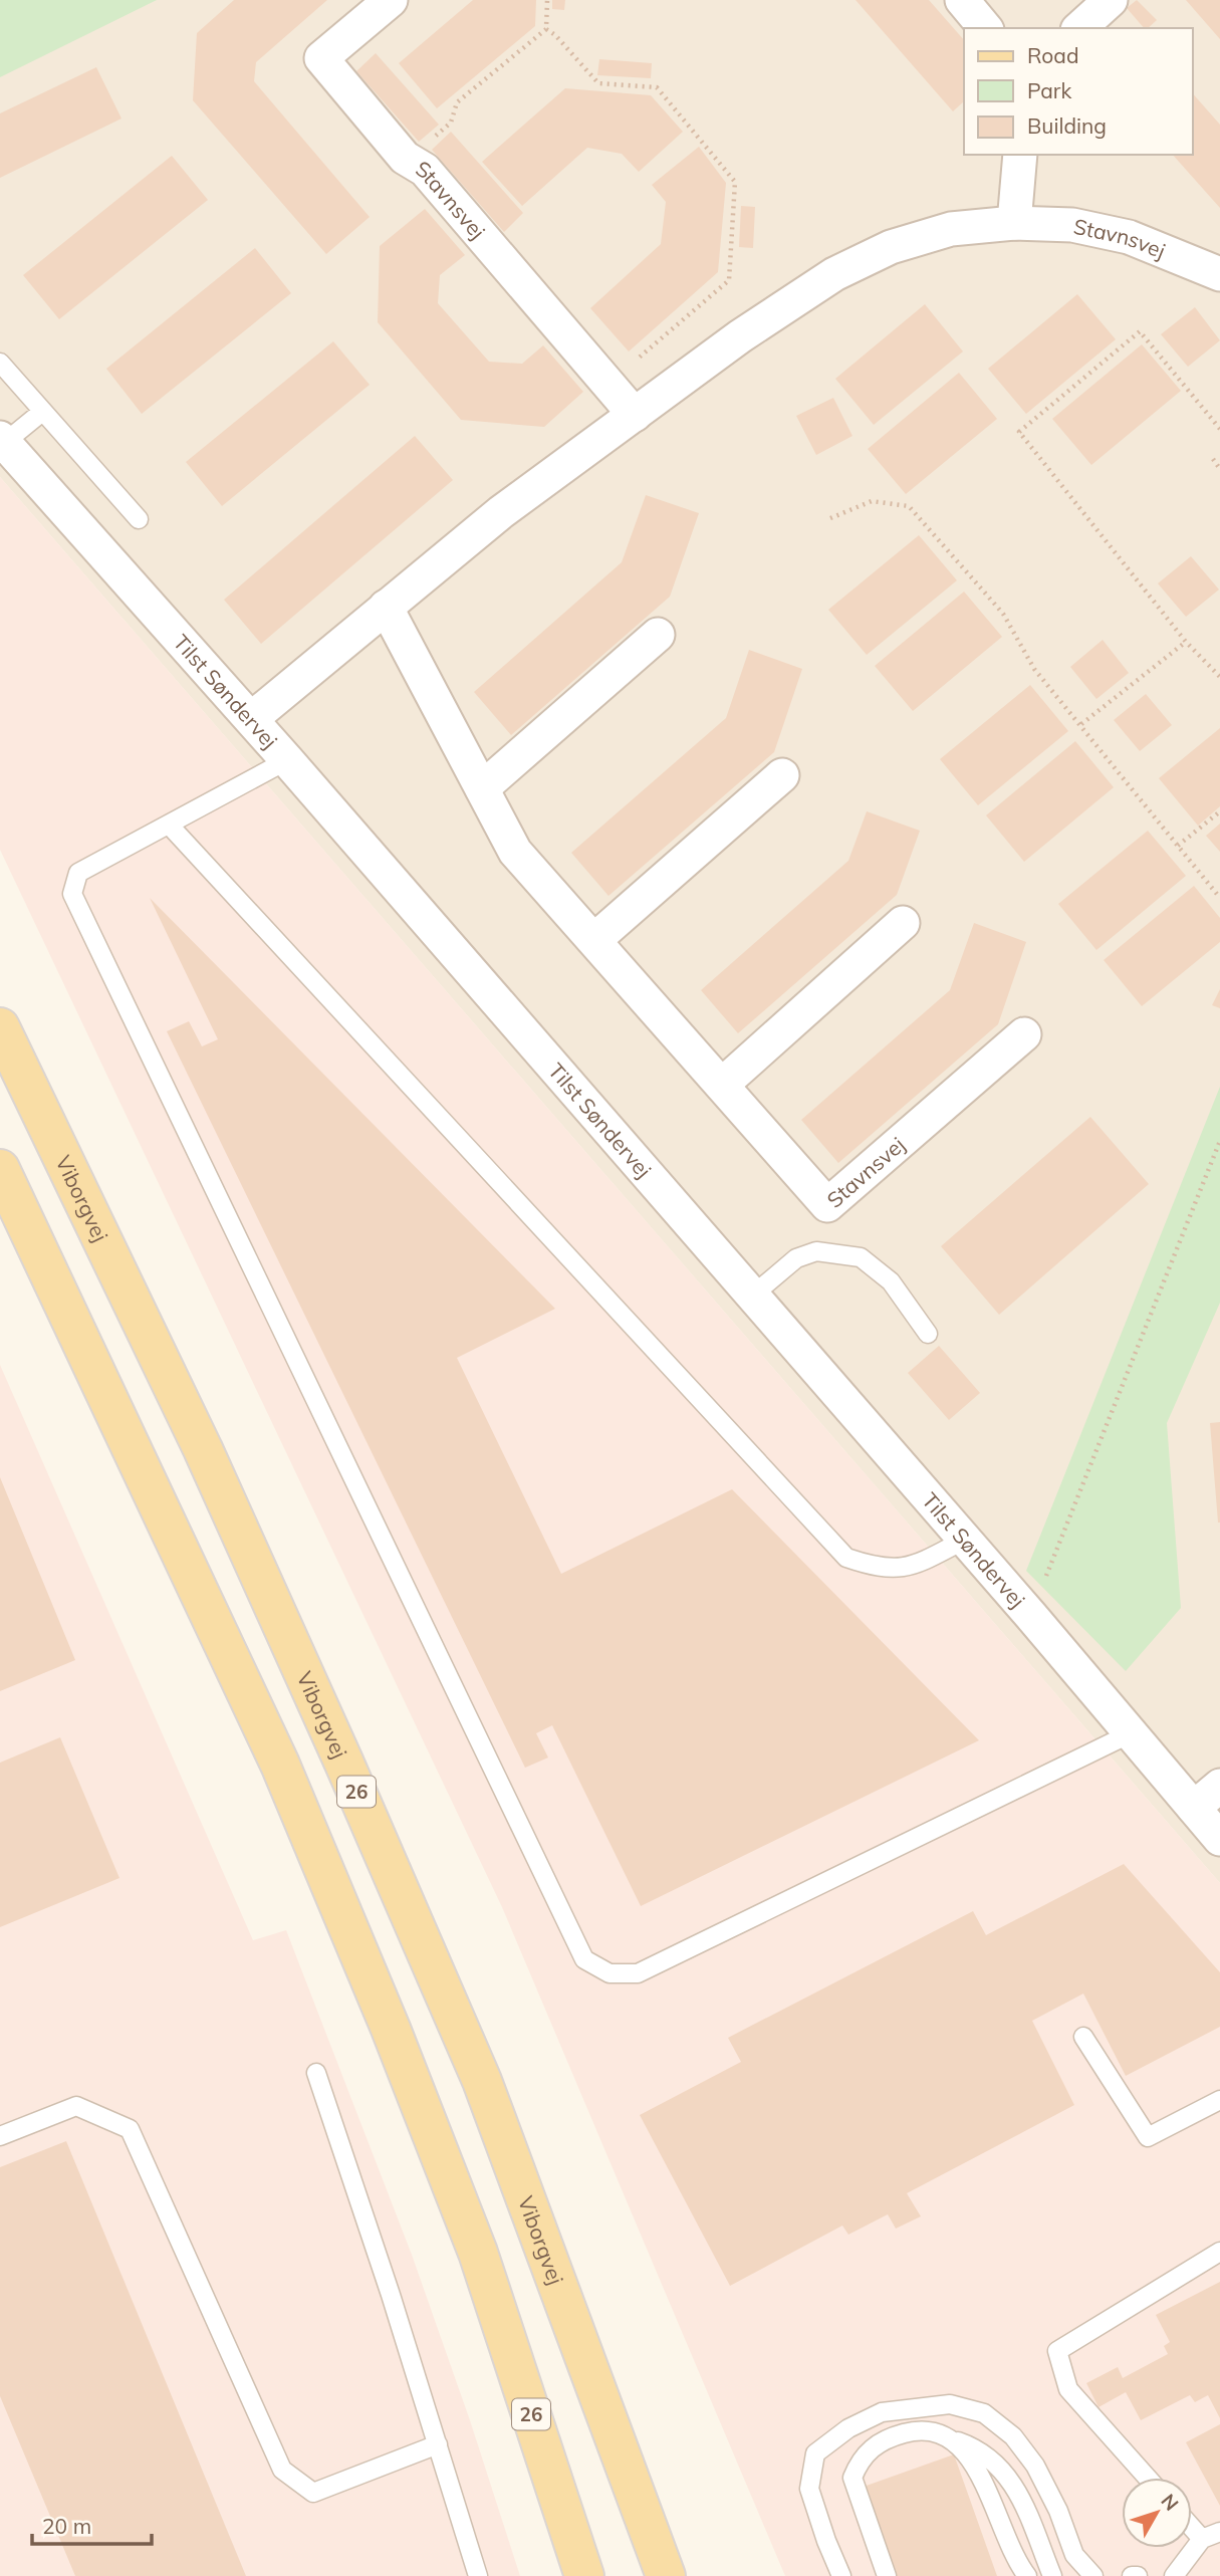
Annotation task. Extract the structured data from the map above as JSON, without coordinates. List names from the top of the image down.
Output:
{
  "streets": {
    "main road": ["Viborgvej", "26"],
    "street": ["Stavnsvej", "Tilst Søndervej"]
  },
  "crossings": [
    ["Stavnsvej", "Tilst Søndervej"]
  ],
  "legend": ["Road", "Park", "Building"],
  "scale_bar": "20 m",
  "north": "top right"
}
